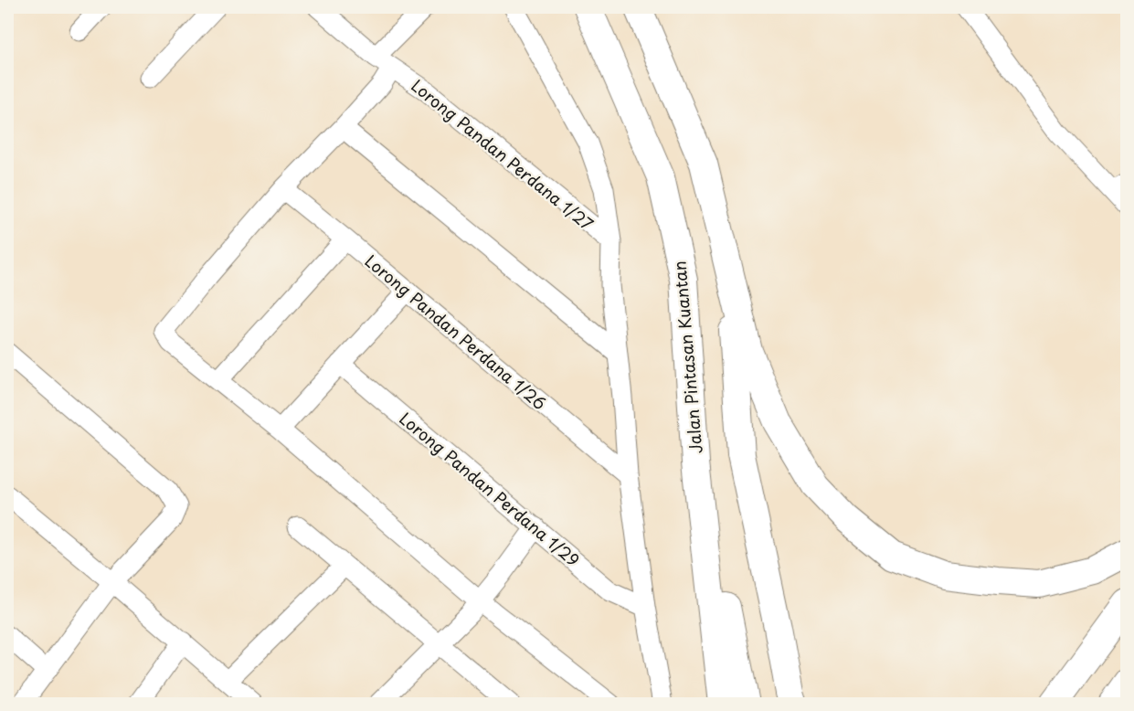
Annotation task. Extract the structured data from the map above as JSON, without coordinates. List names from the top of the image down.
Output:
{
  "streets": {
    "highway": ["Jalan Pintasan Kuantan"],
    "street": ["Lorong Pandan Perdana 1/27", "Lorong Pandan Perdana 1/26", "Lorong Pandan Perdana 1/29"]
  }
}
